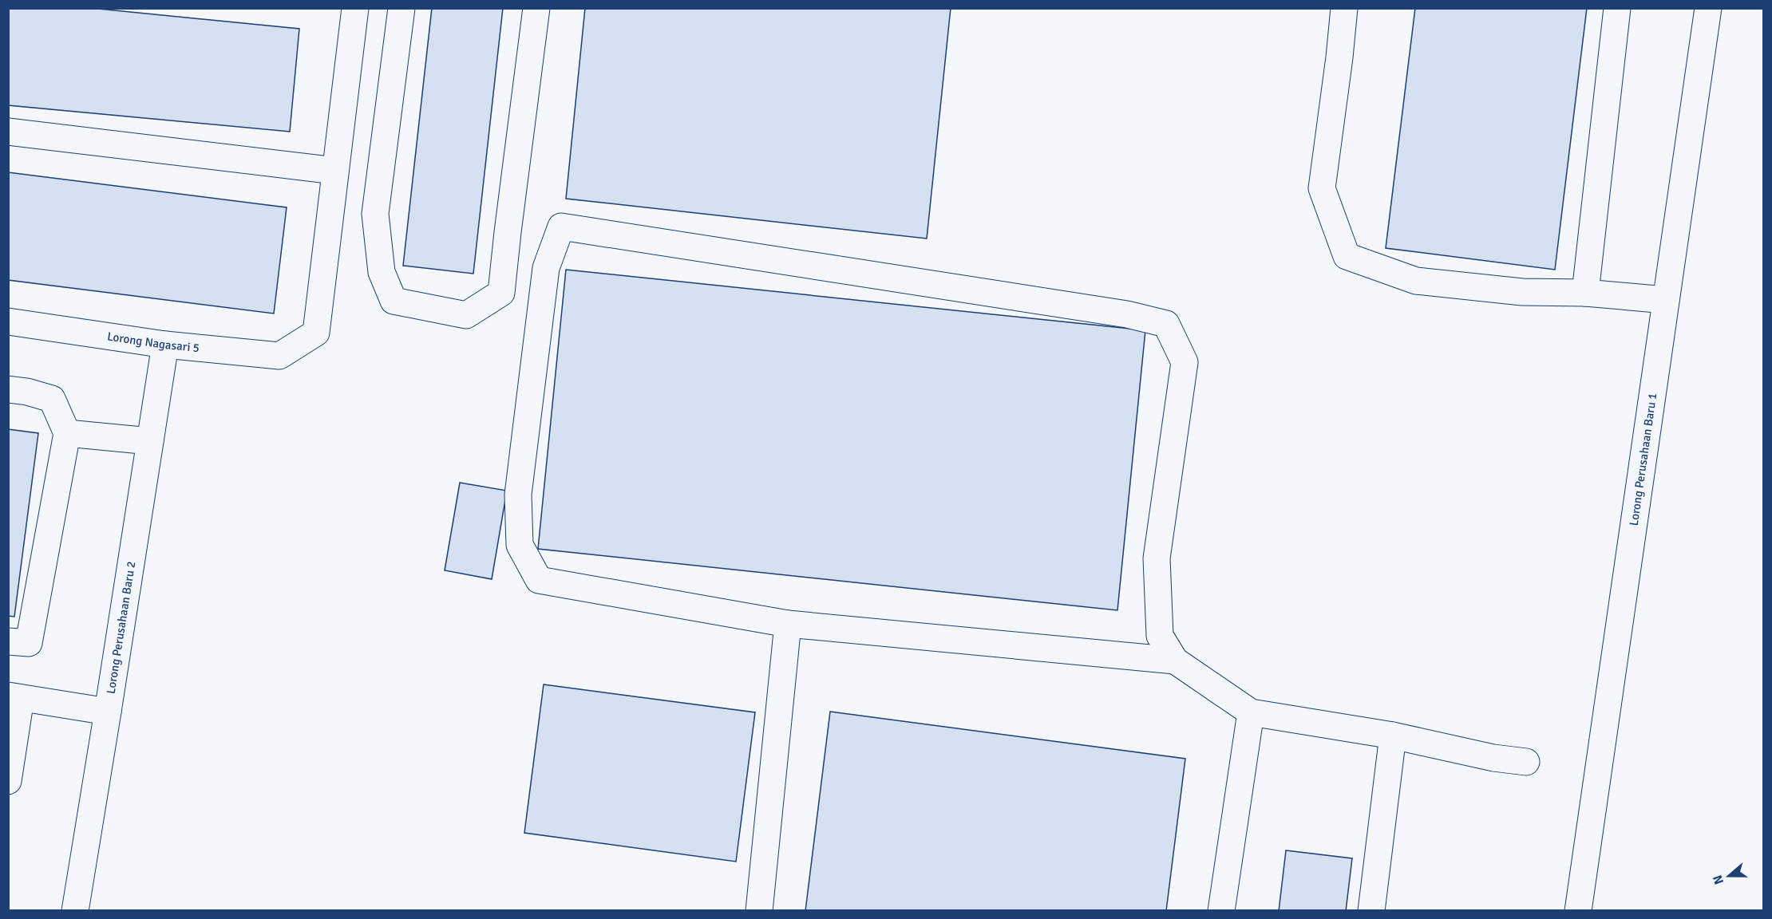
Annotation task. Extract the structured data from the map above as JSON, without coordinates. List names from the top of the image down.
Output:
{
  "streets": {
    "street": ["Lorong Nagasari 5", "Lorong Perusahaan Baru 1", "Lorong Perusahaan Baru 2"]
  },
  "crossings": [
    ["Lorong Nagasari 5", "Lorong Perusahaan Baru 2"]
  ],
  "north": "left"
}
